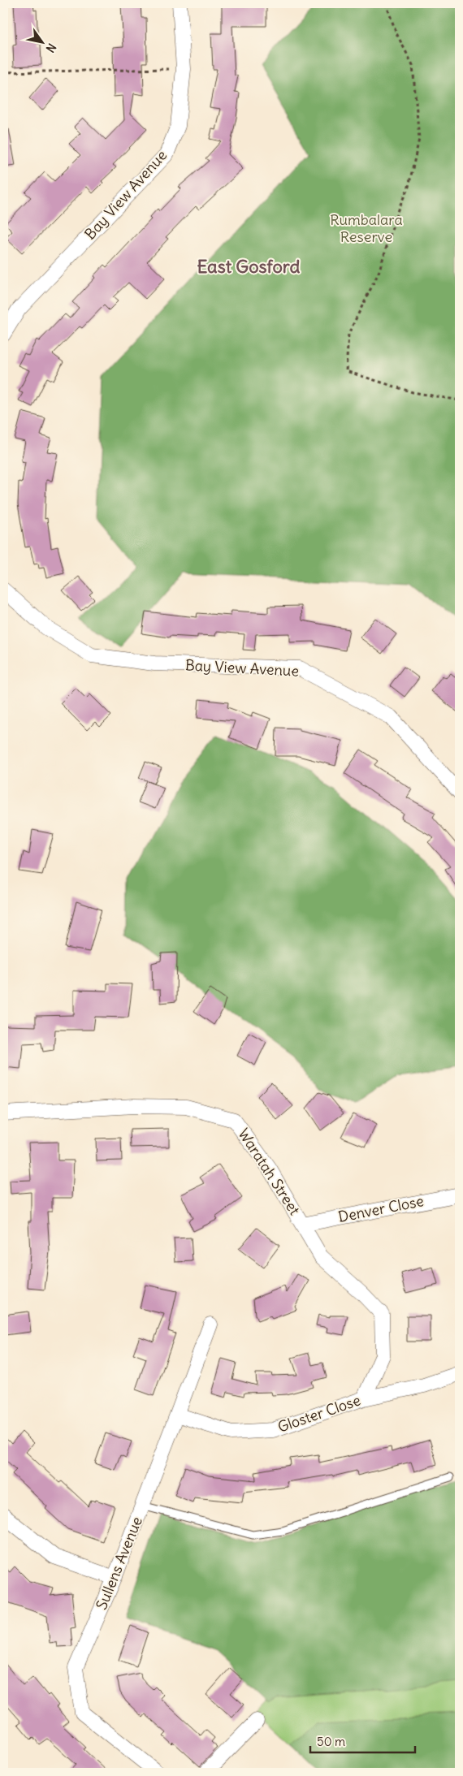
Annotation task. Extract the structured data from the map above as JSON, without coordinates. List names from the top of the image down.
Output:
{
  "streets": {
    "street": [
      "Bay View Avenue",
      "Waratah Street",
      "Denver Close",
      "Gloster Close",
      "Sullens Avenue"
    ]
  },
  "crossings": [
    ["Waratah Street", "Denver Close"],
    ["Waratah Street", "Gloster Close"],
    ["Gloster Close", "Sullens Avenue"]
  ],
  "districts": ["East Gosford"],
  "parks": ["Rumbalara Reserve"],
  "scale_bar": "50 m",
  "north": "bottom right"
}
